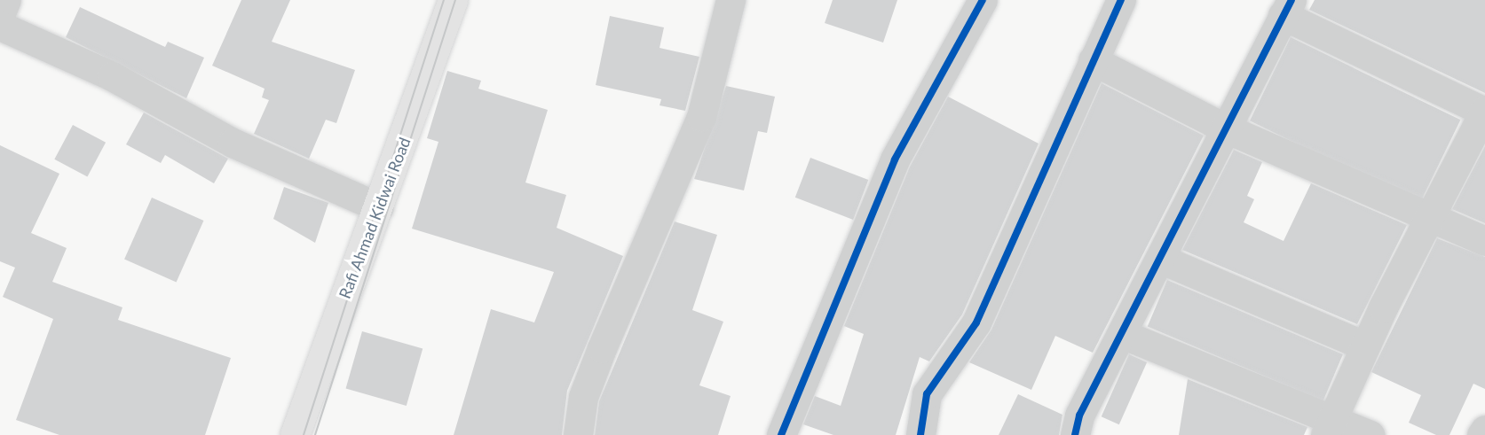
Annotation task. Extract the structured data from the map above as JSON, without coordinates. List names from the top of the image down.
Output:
{
  "streets": {
    "main road": ["Rafi Ahmad Kidwai Road"]
  }
}
